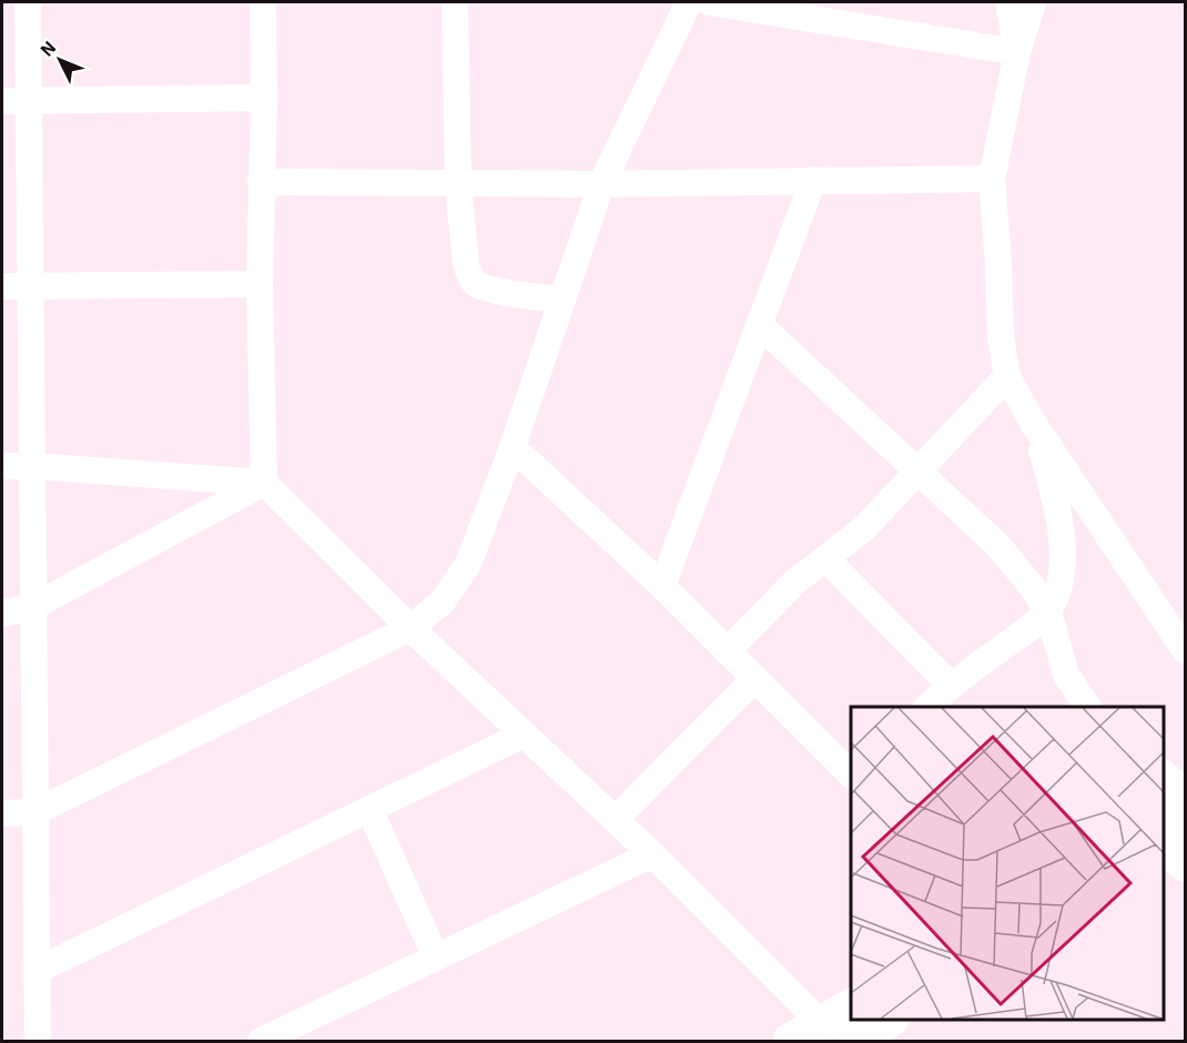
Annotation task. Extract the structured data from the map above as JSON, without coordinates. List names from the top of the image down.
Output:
{
  "north": "top left"
}
